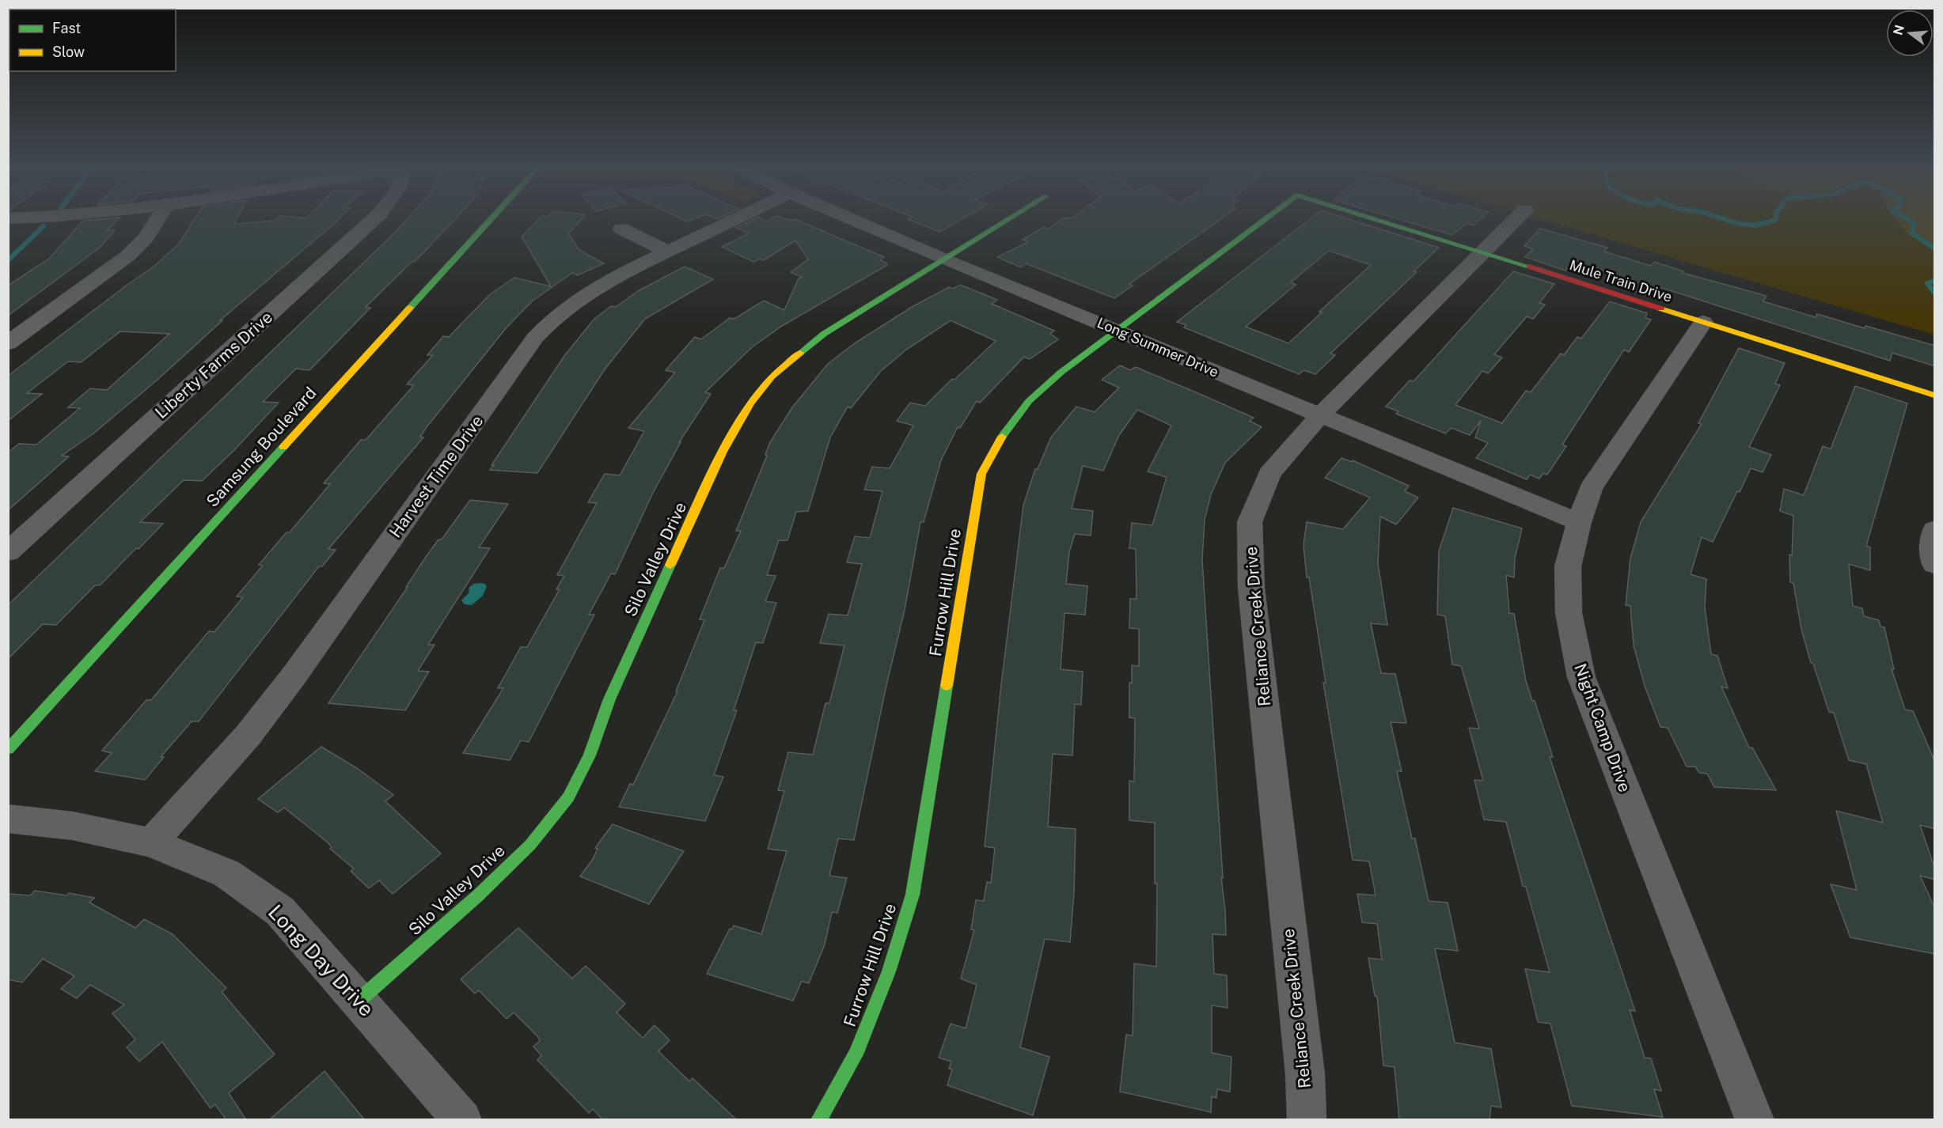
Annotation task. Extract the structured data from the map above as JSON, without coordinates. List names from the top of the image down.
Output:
{
  "streets": {
    "street": [
      "Mule Train Drive",
      "Long Summer Drive",
      "Liberty Farms Drive",
      "Samsung Boulevard",
      "Harvest Time Drive",
      "Silo Valley Drive",
      "Furrow Hill Drive",
      "Reliance Creek Drive",
      "Night Camp Drive",
      "Long Day Drive"
    ]
  },
  "crossings": [
    ["Mule Train Drive", "Reliance Creek Drive"],
    ["Mule Train Drive", "Night Camp Drive"],
    ["Long Summer Drive", "Silo Valley Drive"],
    ["Long Summer Drive", "Furrow Hill Drive"],
    ["Long Summer Drive", "Reliance Creek Drive"],
    ["Long Summer Drive", "Night Camp Drive"],
    ["Harvest Time Drive", "Long Day Drive"],
    ["Silo Valley Drive", "Long Day Drive"]
  ],
  "legend": ["Fast", "Slow"],
  "north": "left"
}
